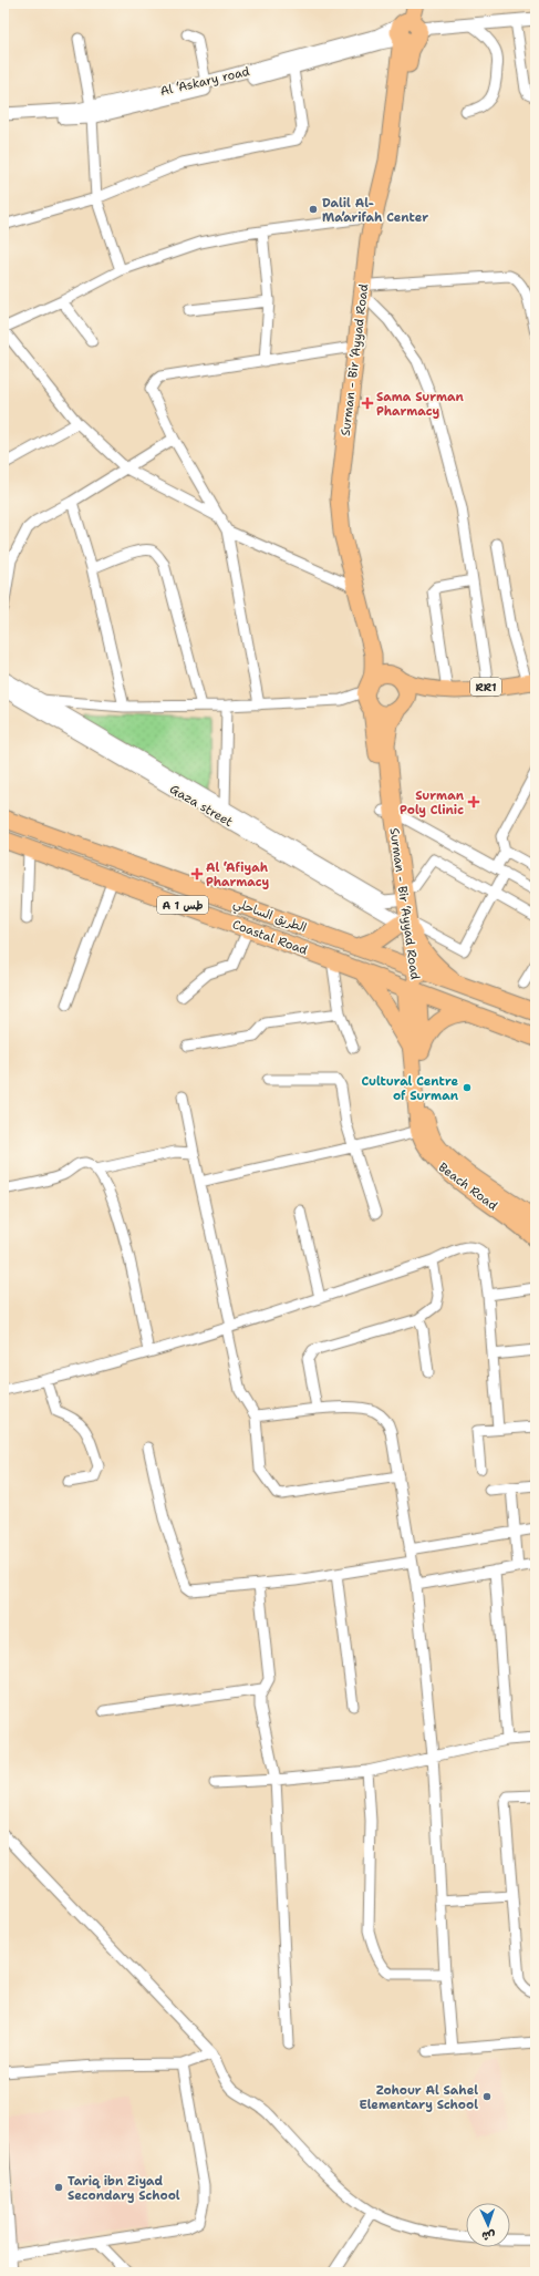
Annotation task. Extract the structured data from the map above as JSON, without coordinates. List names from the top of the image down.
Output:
{
  "streets": {
    "highway": [
      "Surman - Bir ‘Ayyad Road",
      "A 1 طس",
      "الطريق الساحلي",
      "Coastal Road"
    ],
    "main road": ["RR1", "Beach Road"],
    "street": ["Al ‘Askary road", "Gaza street"]
  },
  "crossings": [
    ["Al ‘Askary road", "Surman - Bir ‘Ayyad Road"],
    ["Surman - Bir ‘Ayyad Road", "Gaza street"],
    ["Surman - Bir ‘Ayyad Road", "الطريق الساحلي"],
    ["Surman - Bir ‘Ayyad Road", "Coastal Road"],
    ["Surman - Bir ‘Ayyad Road", "Beach Road"],
    ["Coastal Road", "Beach Road"]
  ],
  "places": {
    "other": [
      "Dalil Al- Ma’arifah Center",
      "Cultural Centre of Surman",
      "Zohour Al Sahel Elementary School",
      "Tariq ibn Ziyad Secondary School"
    ],
    "health": ["Sama Surman Pharmacy", "Surman Poly Clinic", "Al ‘Afiyah Pharmacy"]
  },
  "north": "bottom"
}
